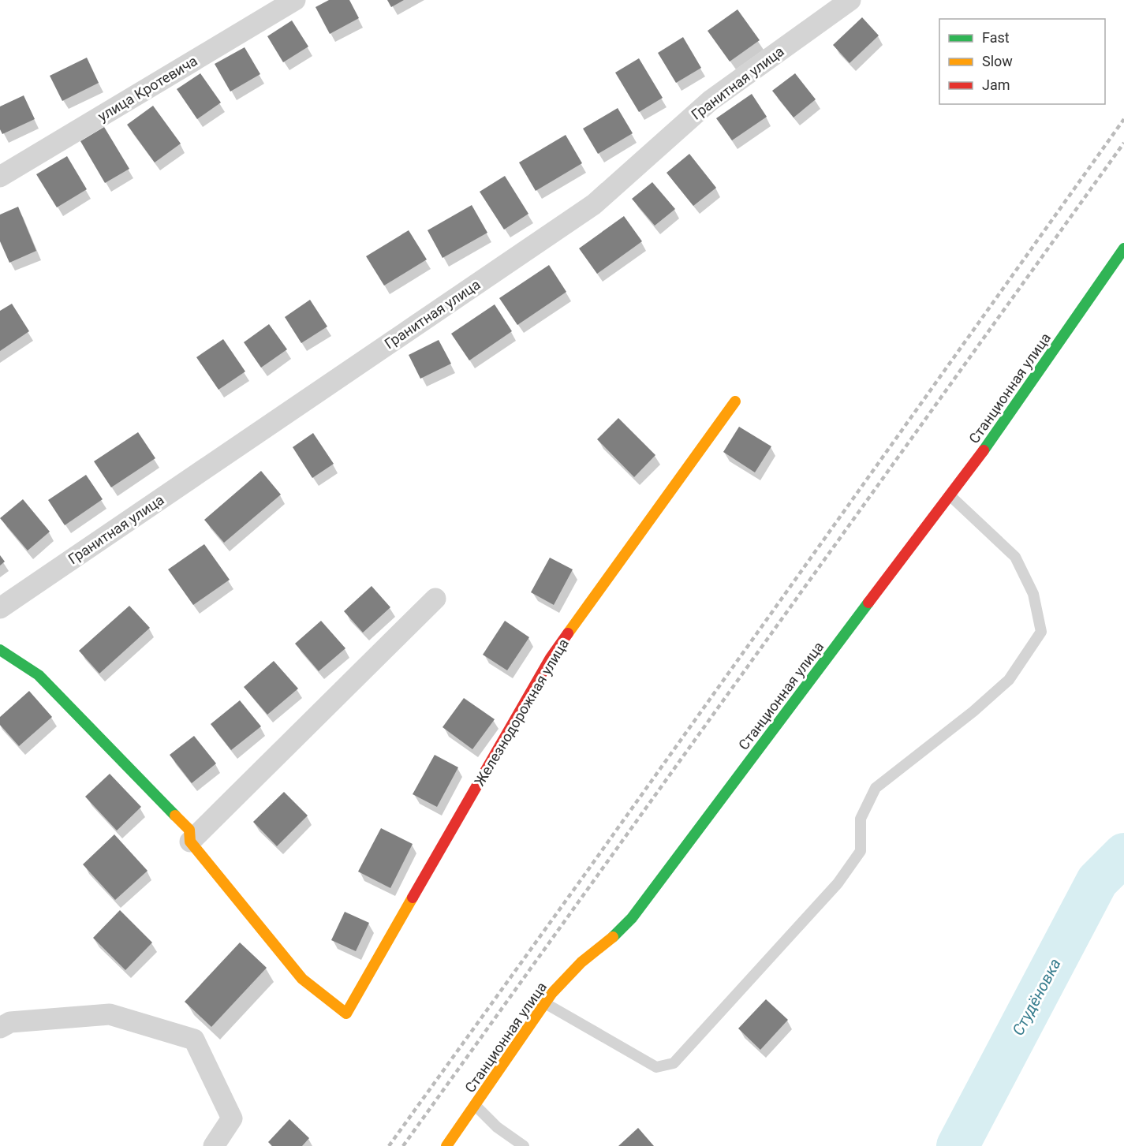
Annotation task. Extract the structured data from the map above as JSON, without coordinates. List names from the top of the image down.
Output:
{
  "streets": {
    "street": [
      "Гранитная улица",
      "улица Кротевича",
      "Станционная улица",
      "Железнодорожная улица"
    ]
  },
  "water": ["Студёновка"],
  "legend": ["Fast", "Slow", "Jam"]
}
